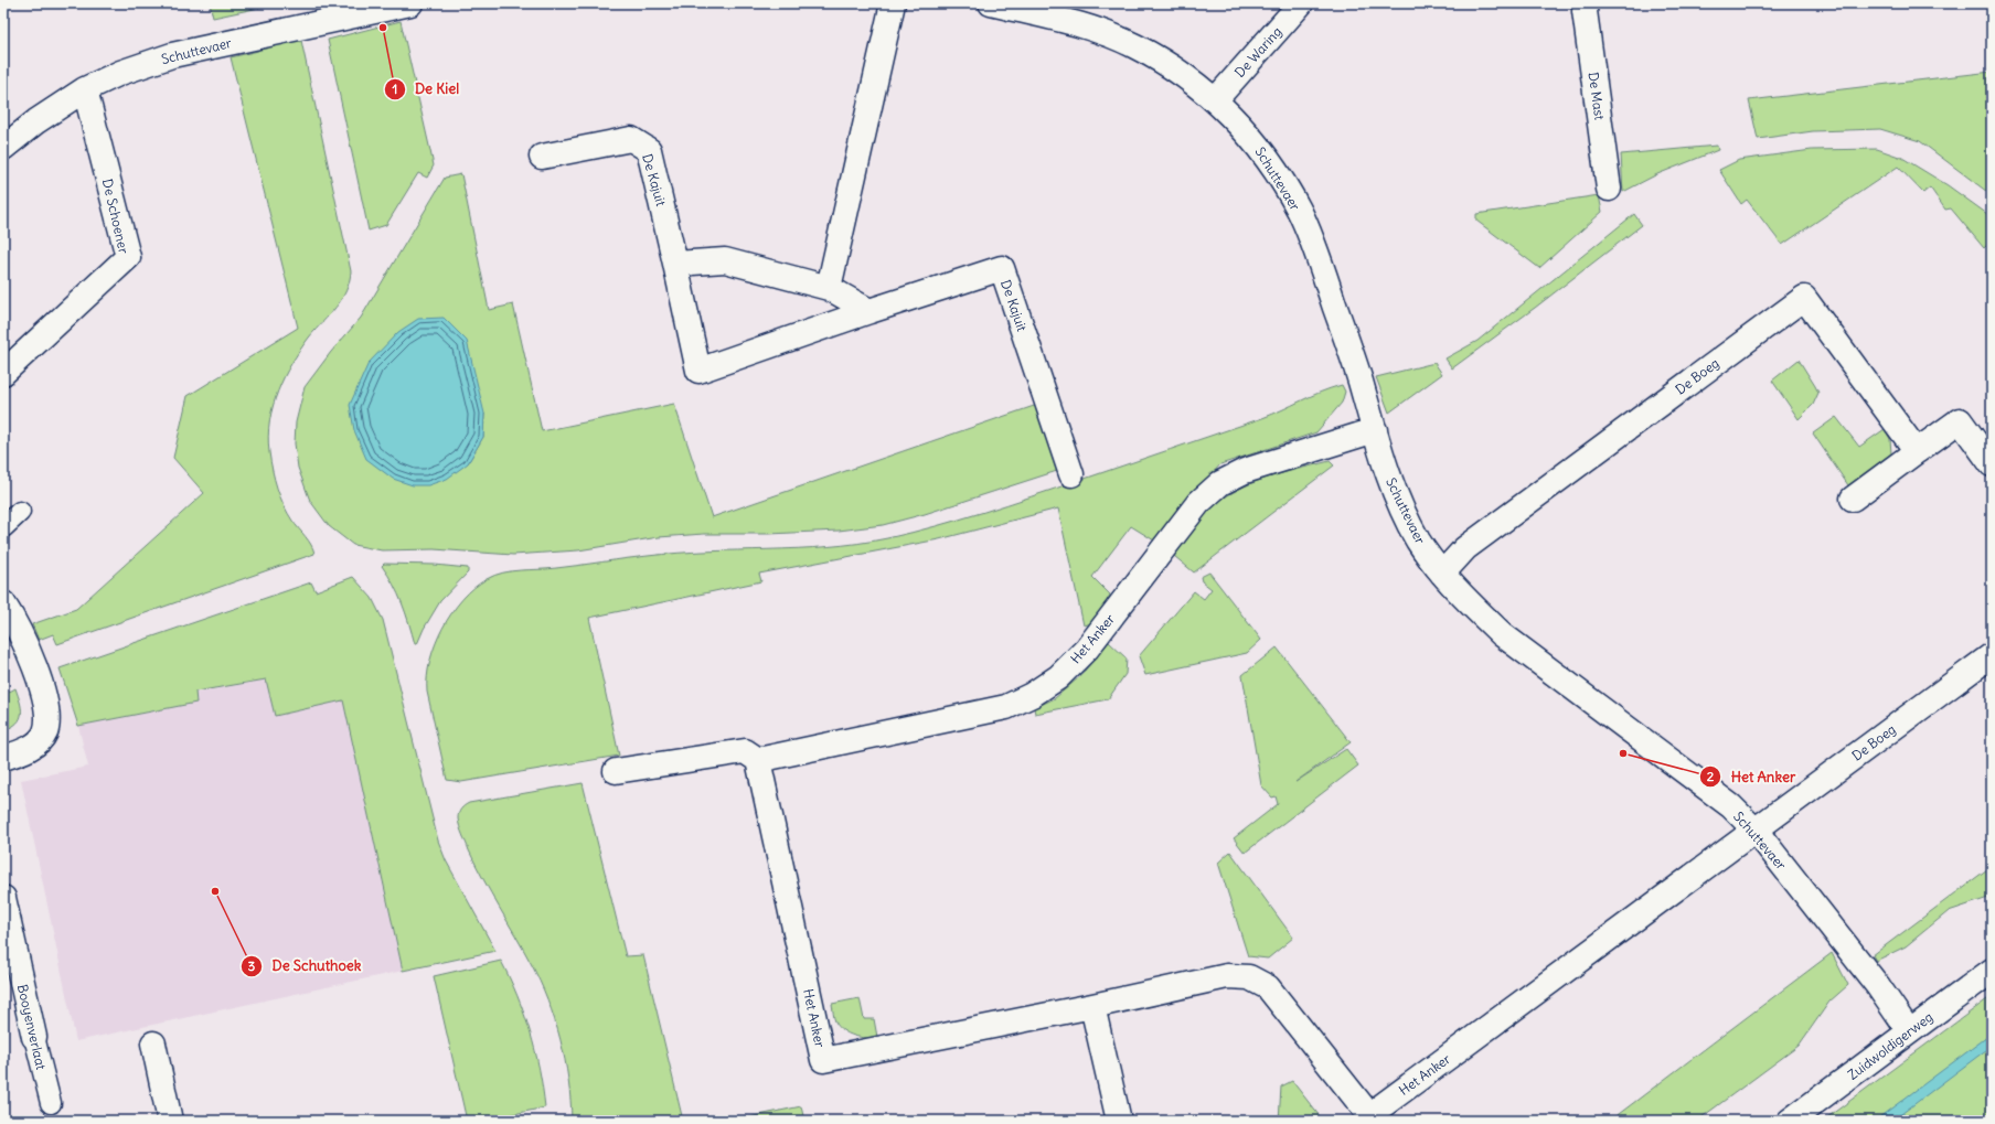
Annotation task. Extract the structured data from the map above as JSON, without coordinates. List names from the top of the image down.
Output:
{
  "streets": {
    "street": [
      "Schuttevaer",
      "De Waring",
      "De Mast",
      "De Kajuit",
      "De Schoener",
      "De Boeg",
      "Het Anker",
      "Booyenverlaat",
      "Zuidwoldigerweg"
    ]
  },
  "crossings": [
    ["Schuttevaer", "De Waring"],
    ["Schuttevaer", "De Schoener"],
    ["Schuttevaer", "De Boeg"],
    ["Schuttevaer", "Het Anker"],
    ["Schuttevaer", "Zuidwoldigerweg"],
    ["De Boeg", "Het Anker"]
  ],
  "places": ["De Kiel", "Het Anker", "De Schuthoek"]
}
